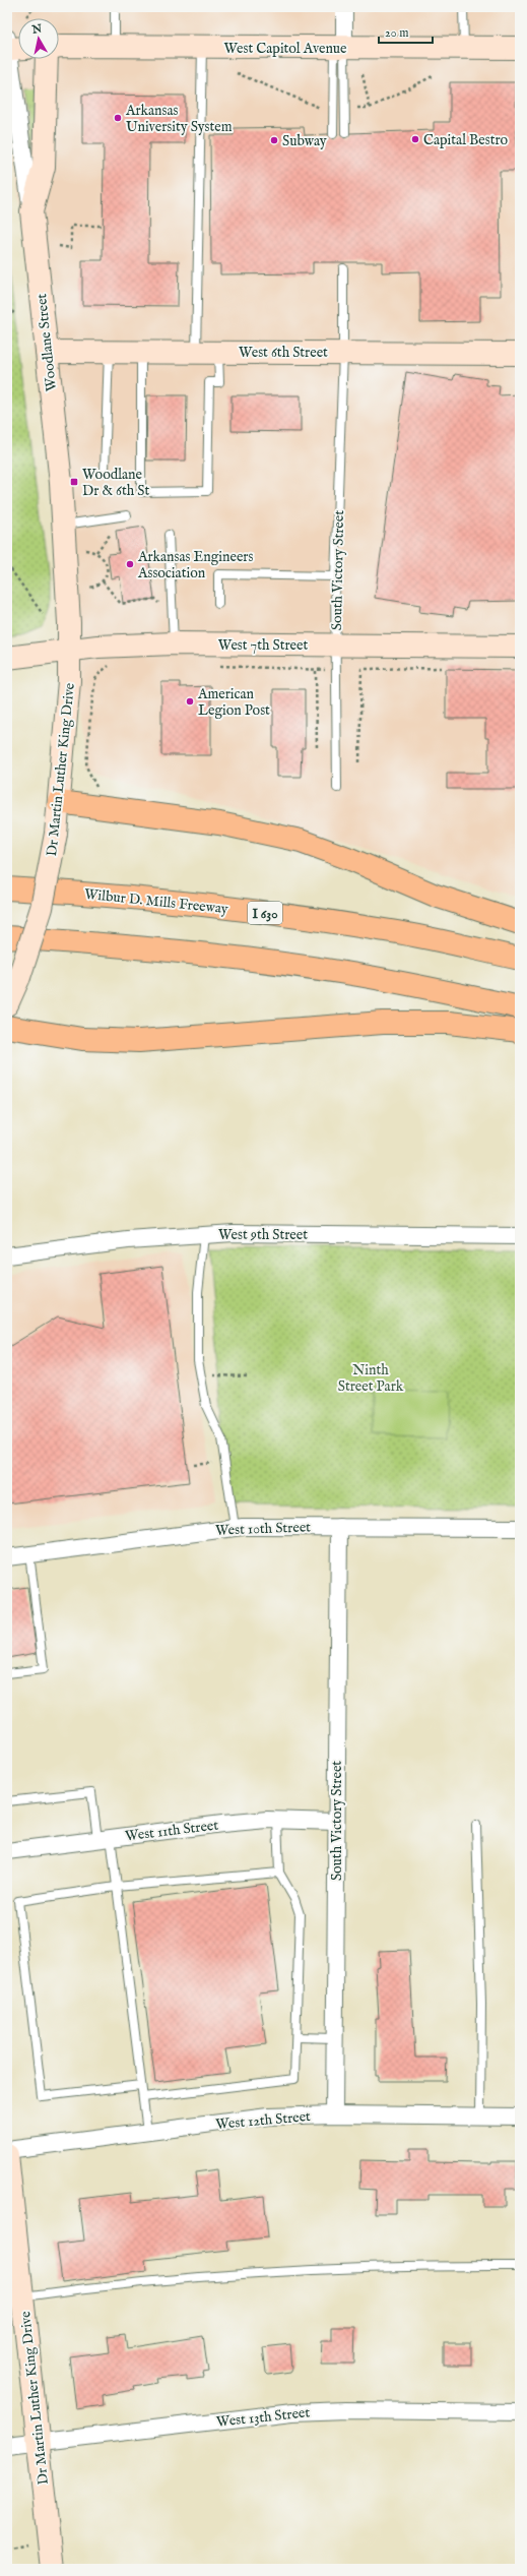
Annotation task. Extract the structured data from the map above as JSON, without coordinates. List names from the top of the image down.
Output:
{
  "streets": {
    "highway": ["Wilbur D. Mills Freeway", "I 630"],
    "street": [
      "West Capitol Avenue",
      "Woodlane Street",
      "West 6th Street",
      "South Victory Street",
      "West 7th Street",
      "Dr Martin Luther King Drive",
      "West 9th Street",
      "West 10th Street",
      "West 11th Street",
      "West 12th Street",
      "West 13th Street"
    ]
  },
  "crossings": [
    ["Woodlane Street", "West 6th Street"],
    ["Woodlane Street", "West 7th Street"],
    ["Woodlane Street", "Dr Martin Luther King Drive"],
    ["West 6th Street", "South Victory Street"],
    ["South Victory Street", "West 7th Street"],
    ["South Victory Street", "West 10th Street"],
    ["South Victory Street", "West 11th Street"],
    ["South Victory Street", "West 12th Street"],
    ["West 7th Street", "Dr Martin Luther King Drive"],
    ["Dr Martin Luther King Drive", "West 13th Street"]
  ],
  "parks": ["Ninth Street Park"],
  "places": {
    "other": [
      "Arkansas University System",
      "Capital Bestro",
      "Subway",
      "Arkansas Engineers Association",
      "American Legion Post"
    ],
    "transit": ["Woodlane Dr & 6th St"]
  },
  "scale_bar": "20 m",
  "north": "top"
}
